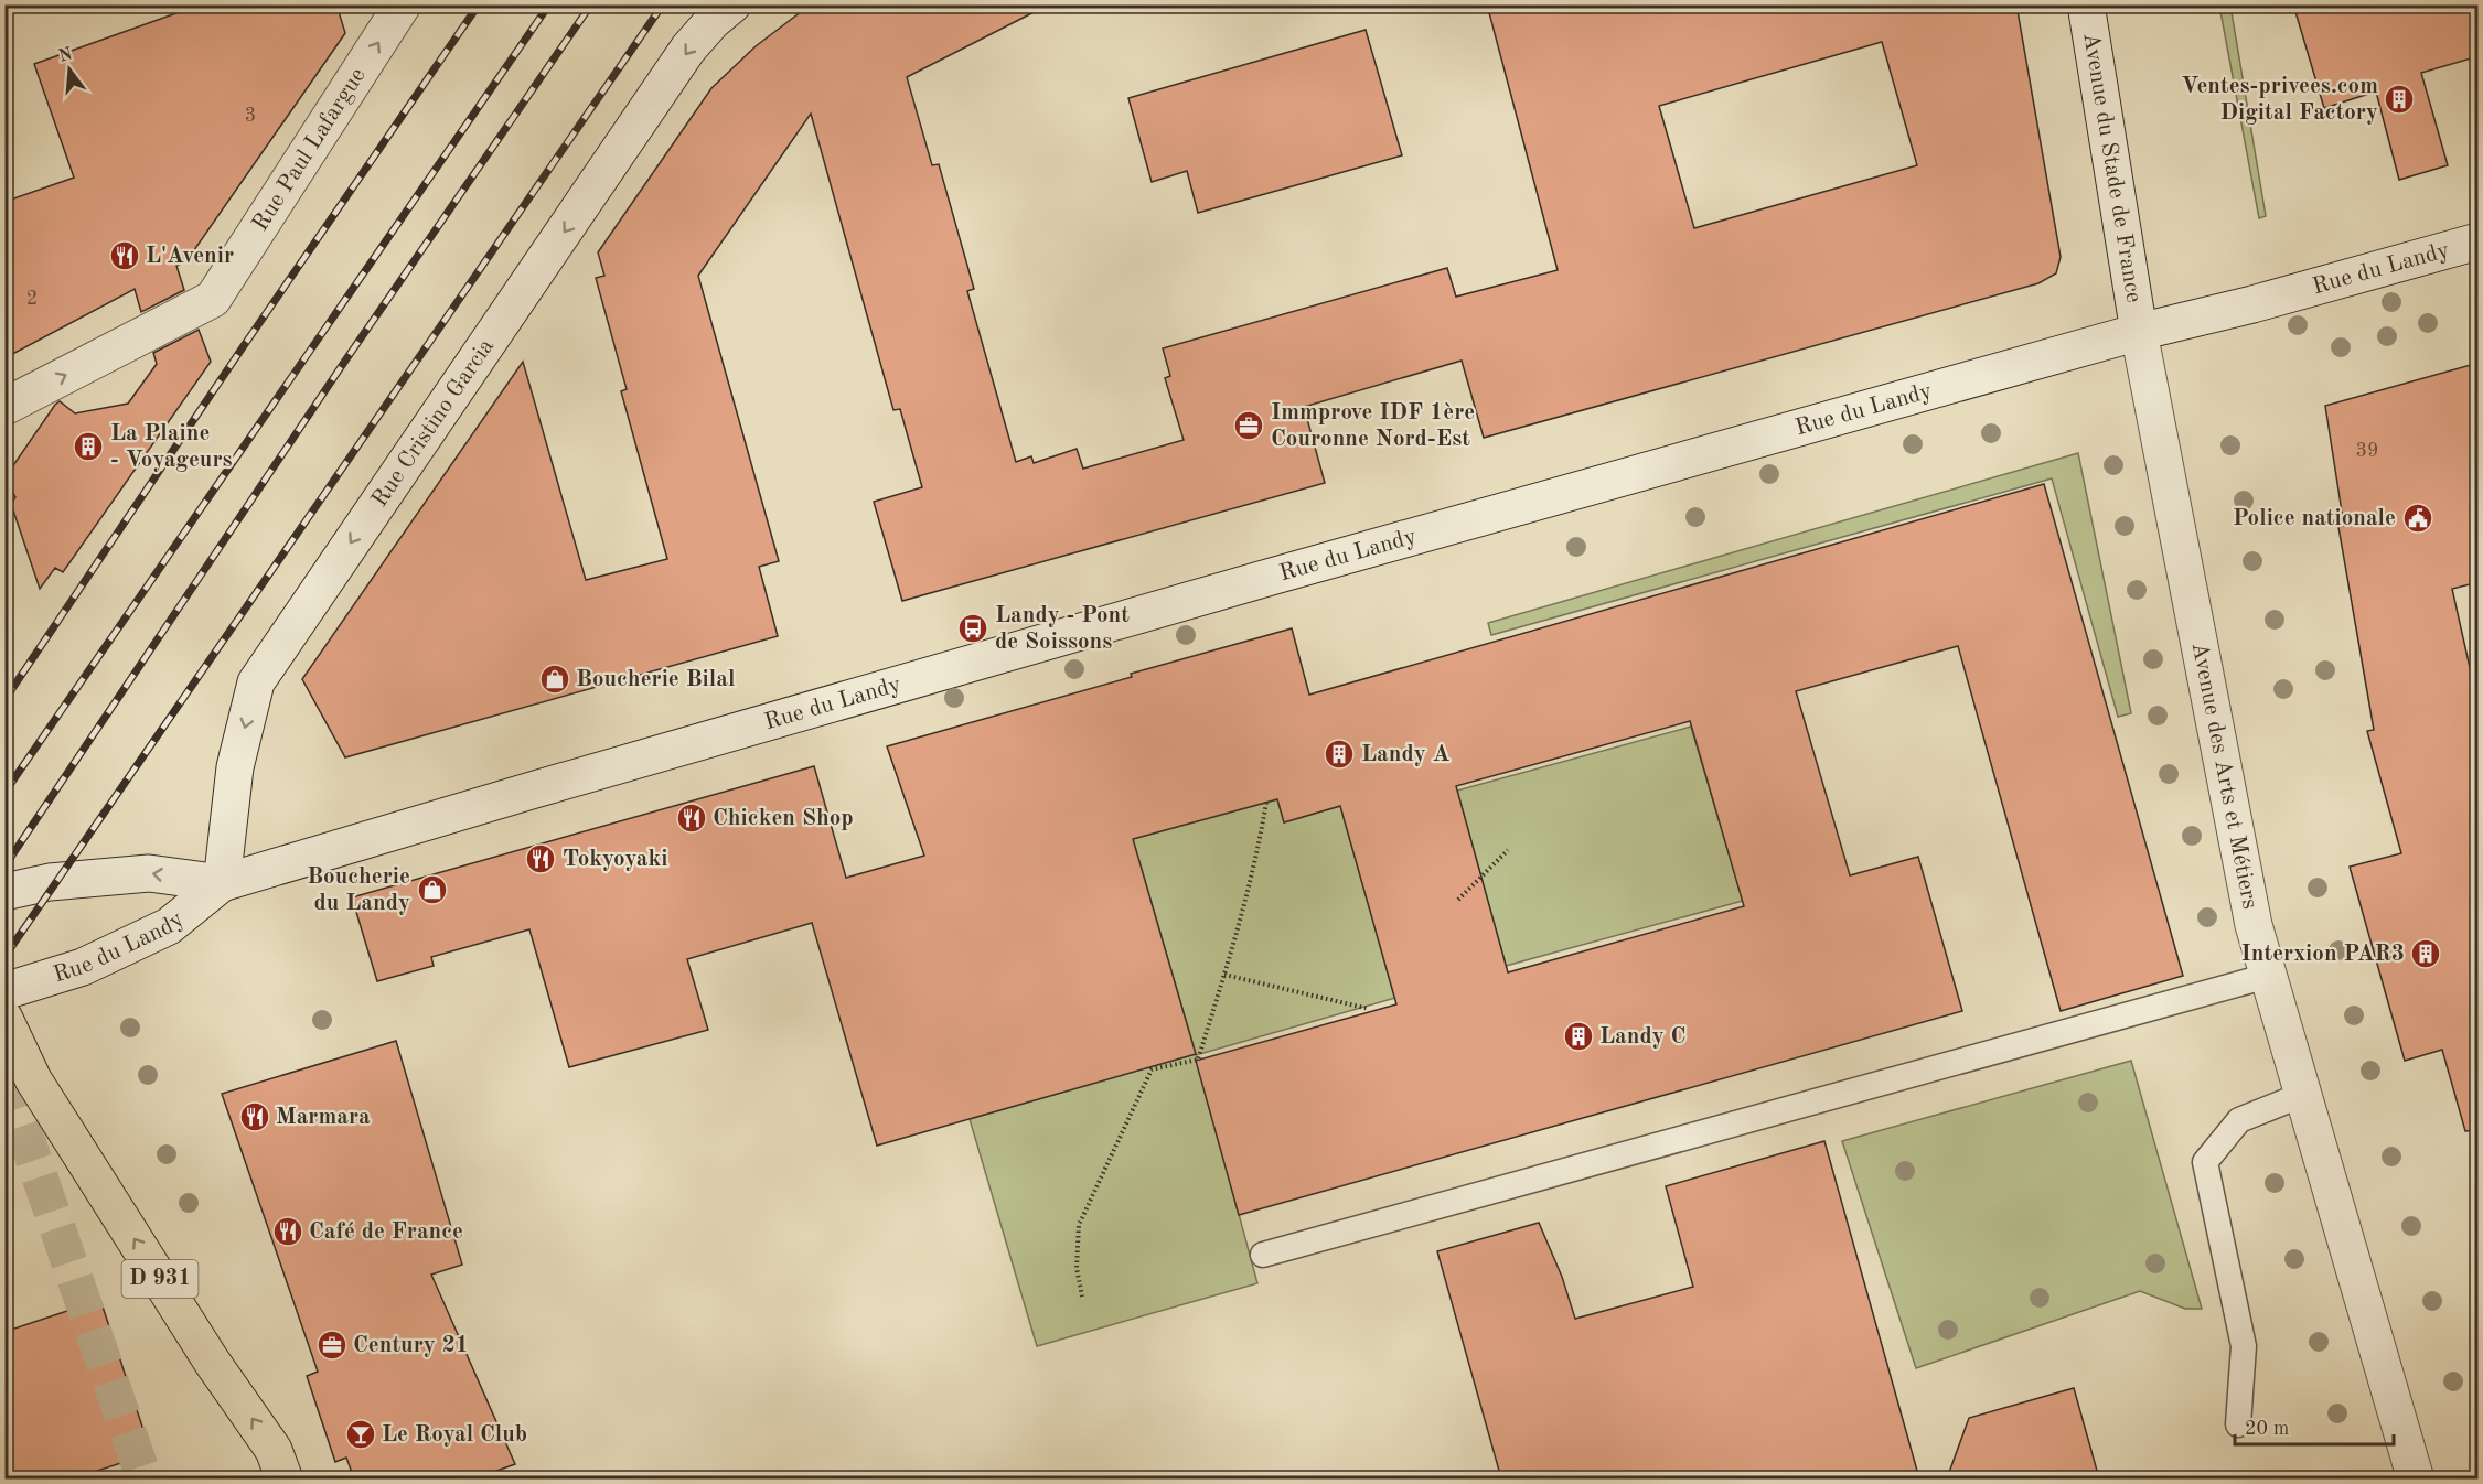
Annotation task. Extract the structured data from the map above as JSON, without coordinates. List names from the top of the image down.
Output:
{
  "streets": {
    "main road": ["D 931"],
    "street": [
      "Rue Paul Lafargue",
      "Avenue du Stade de France",
      "Rue du Landy",
      "Rue Cristino Garcia",
      "Avenue des Arts et Métiers"
    ]
  },
  "crossings": [
    ["Avenue du Stade de France", "Rue du Landy"],
    ["Avenue du Stade de France", "Avenue des Arts et Métiers"],
    ["Rue du Landy", "Rue Cristino Garcia"],
    ["Rue du Landy", "Avenue des Arts et Métiers"]
  ],
  "one_way": ["Rue Paul Lafargue", "Rue Cristino Garcia"],
  "places": {
    "building": [
      "Ventes-privees.com Digital Factory",
      "La Plaine - Voyageurs",
      "Landy A",
      "Interxion PAR3",
      "Landy C"
    ],
    "restaurant": [
      "L'Avenir",
      "Chicken Shop",
      "Tokyoyaki",
      "Marmara",
      "Café de France"
    ],
    "office": ["Immprove IDF 1ère Couronne Nord-Est", "Century 21"],
    "public building": ["Police nationale"],
    "bus stop": ["Landy - Pont de Soissons"],
    "shop": ["Boucherie Bilal", "Boucherie du Landy"],
    "bar": ["Le Royal Club"]
  },
  "house_numbers": ["3", "2", "39"],
  "scale_bar": "20 m",
  "north": "top"
}
